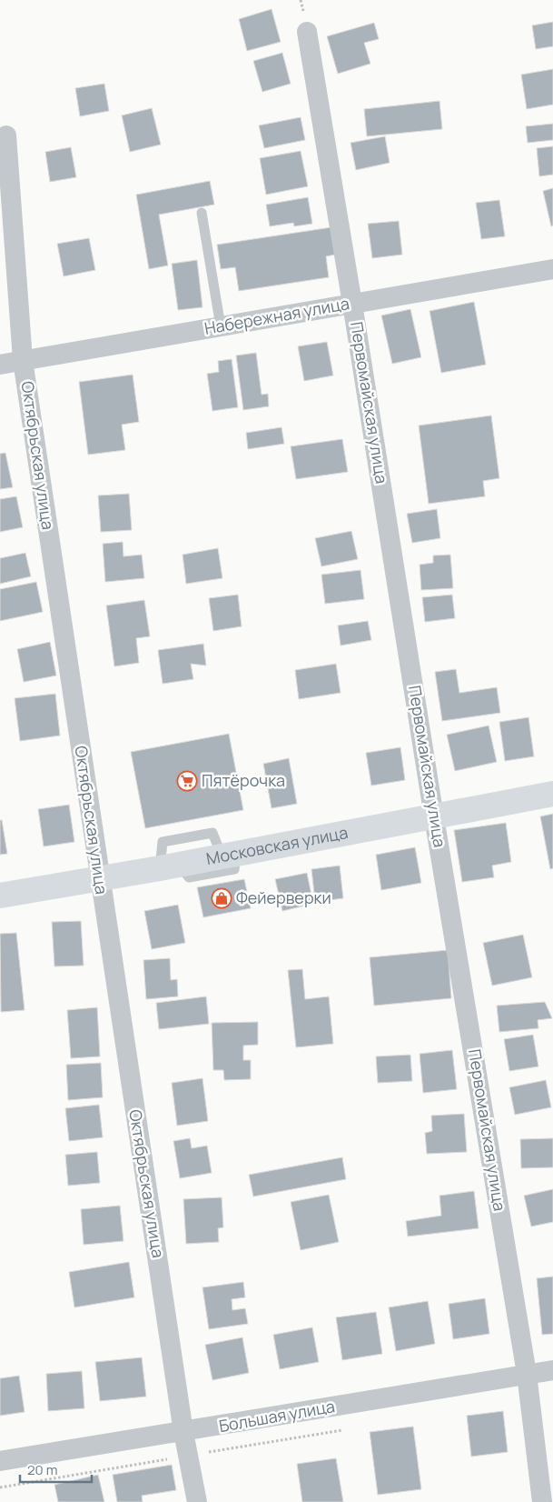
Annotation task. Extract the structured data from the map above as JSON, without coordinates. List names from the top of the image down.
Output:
{
  "streets": {
    "street": [
      "Набережная улица",
      "Первомайская улица",
      "Октябрьская улица",
      "Московская улица",
      "Большая улица"
    ]
  },
  "crossings": [
    ["Набережная улица", "Первомайская улица"],
    ["Набережная улица", "Октябрьская улица"],
    ["Первомайская улица", "Московская улица"],
    ["Первомайская улица", "Большая улица"],
    ["Октябрьская улица", "Московская улица"],
    ["Октябрьская улица", "Большая улица"]
  ],
  "places": {
    "supermarket": ["Пятёрочка"],
    "shop": ["Фейерверки"]
  },
  "scale_bar": "20 m"
}
